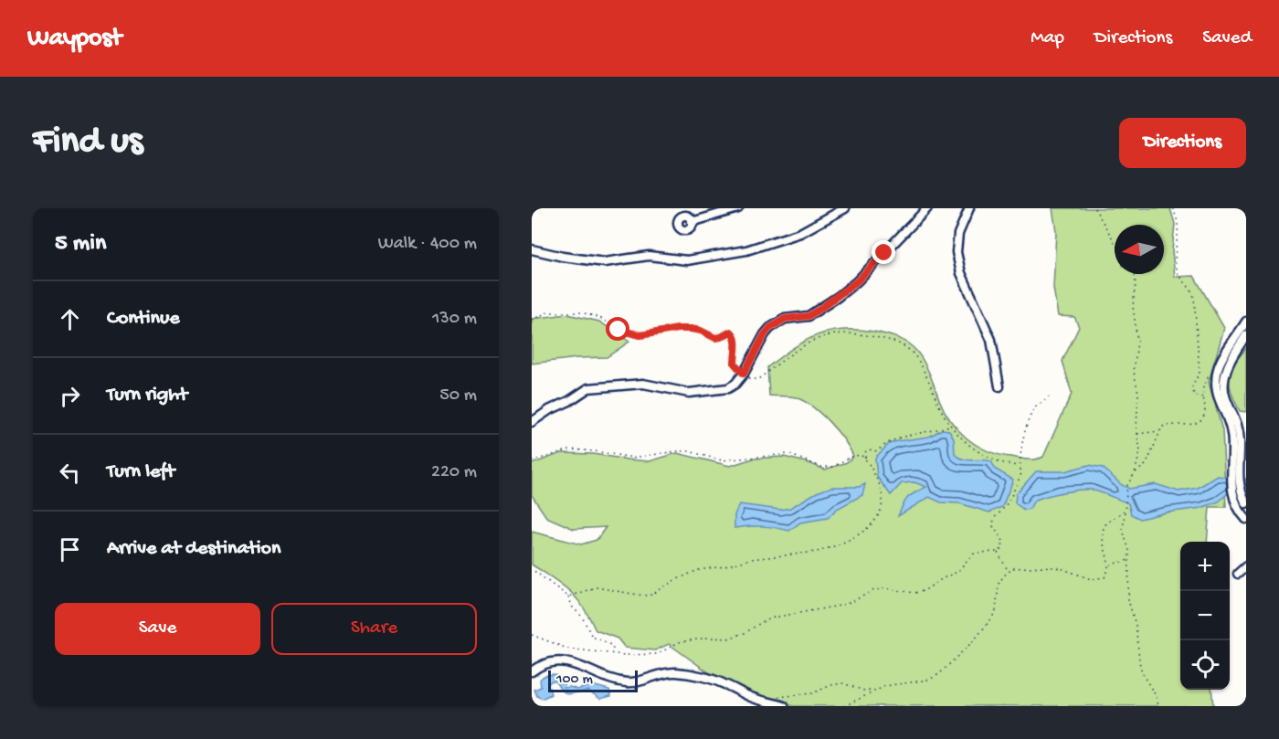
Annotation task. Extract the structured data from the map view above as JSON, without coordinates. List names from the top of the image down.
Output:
{
  "scale_bar": "100 m",
  "north": "left",
  "page": {
    "header": "Waypost",
    "nav": ["Map", "Directions", "Saved"],
    "buttons": [
      "Directions",
      ["Save", "Share"]
    ],
    "title": "Find us",
    "heading": ["5 min", "Walk · 400 m"],
    "list": [
      ["Continue", "130 m"],
      ["Turn right", "50 m"],
      ["Turn left", "220 m"],
      "Arrive at destination"
    ],
    "map_buttons": ["+", "−"],
    "scale": "100 m"
  }
}
